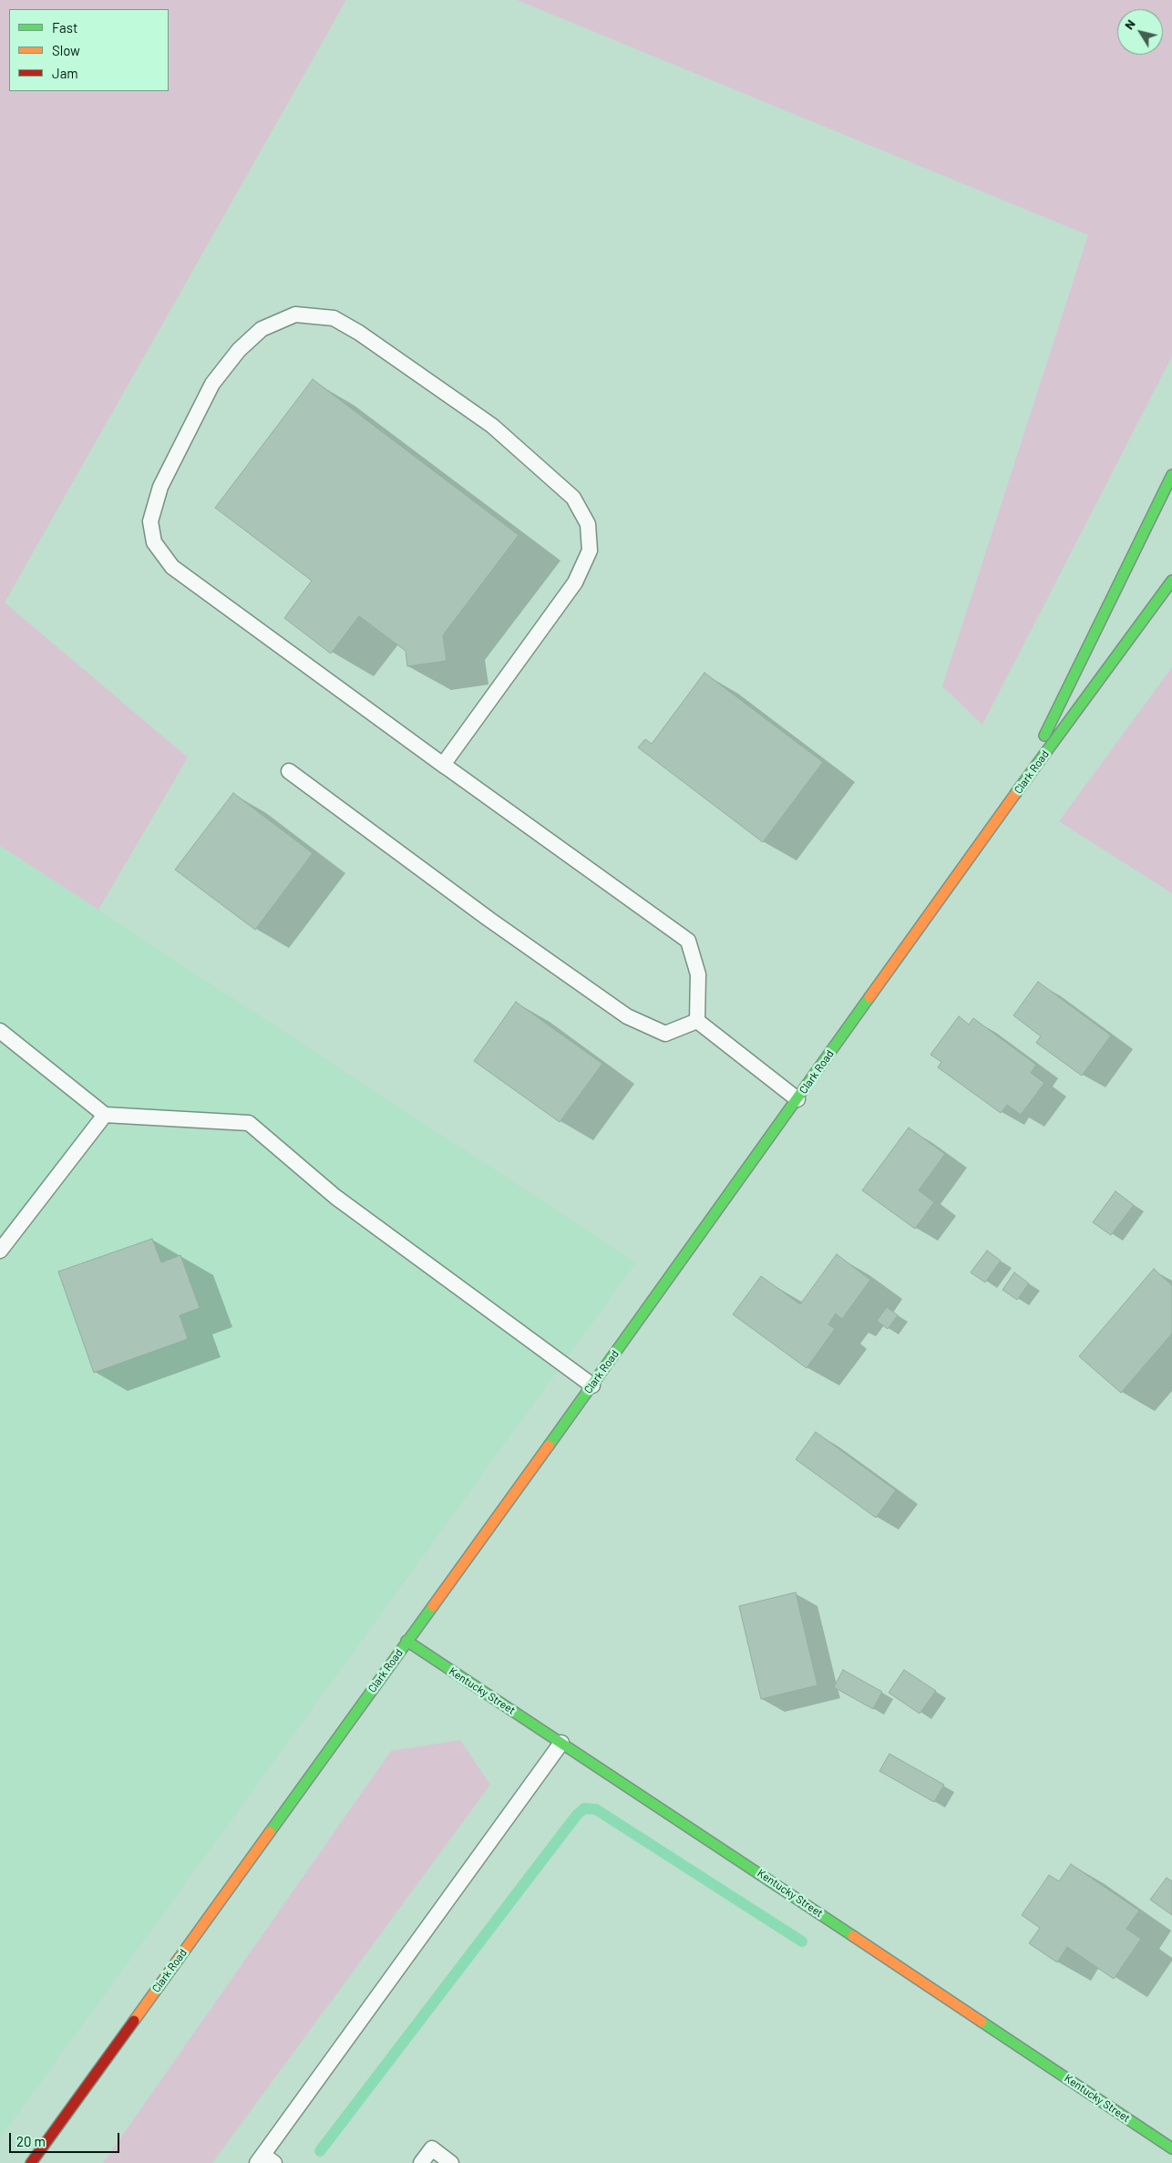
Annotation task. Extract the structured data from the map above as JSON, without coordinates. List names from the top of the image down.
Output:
{
  "streets": {
    "street": ["Clark Road", "Kentucky Street"]
  },
  "crossings": [
    ["Clark Road", "Kentucky Street"]
  ],
  "legend": ["Fast", "Slow", "Jam"],
  "scale_bar": "20 m",
  "north": "top left"
}
